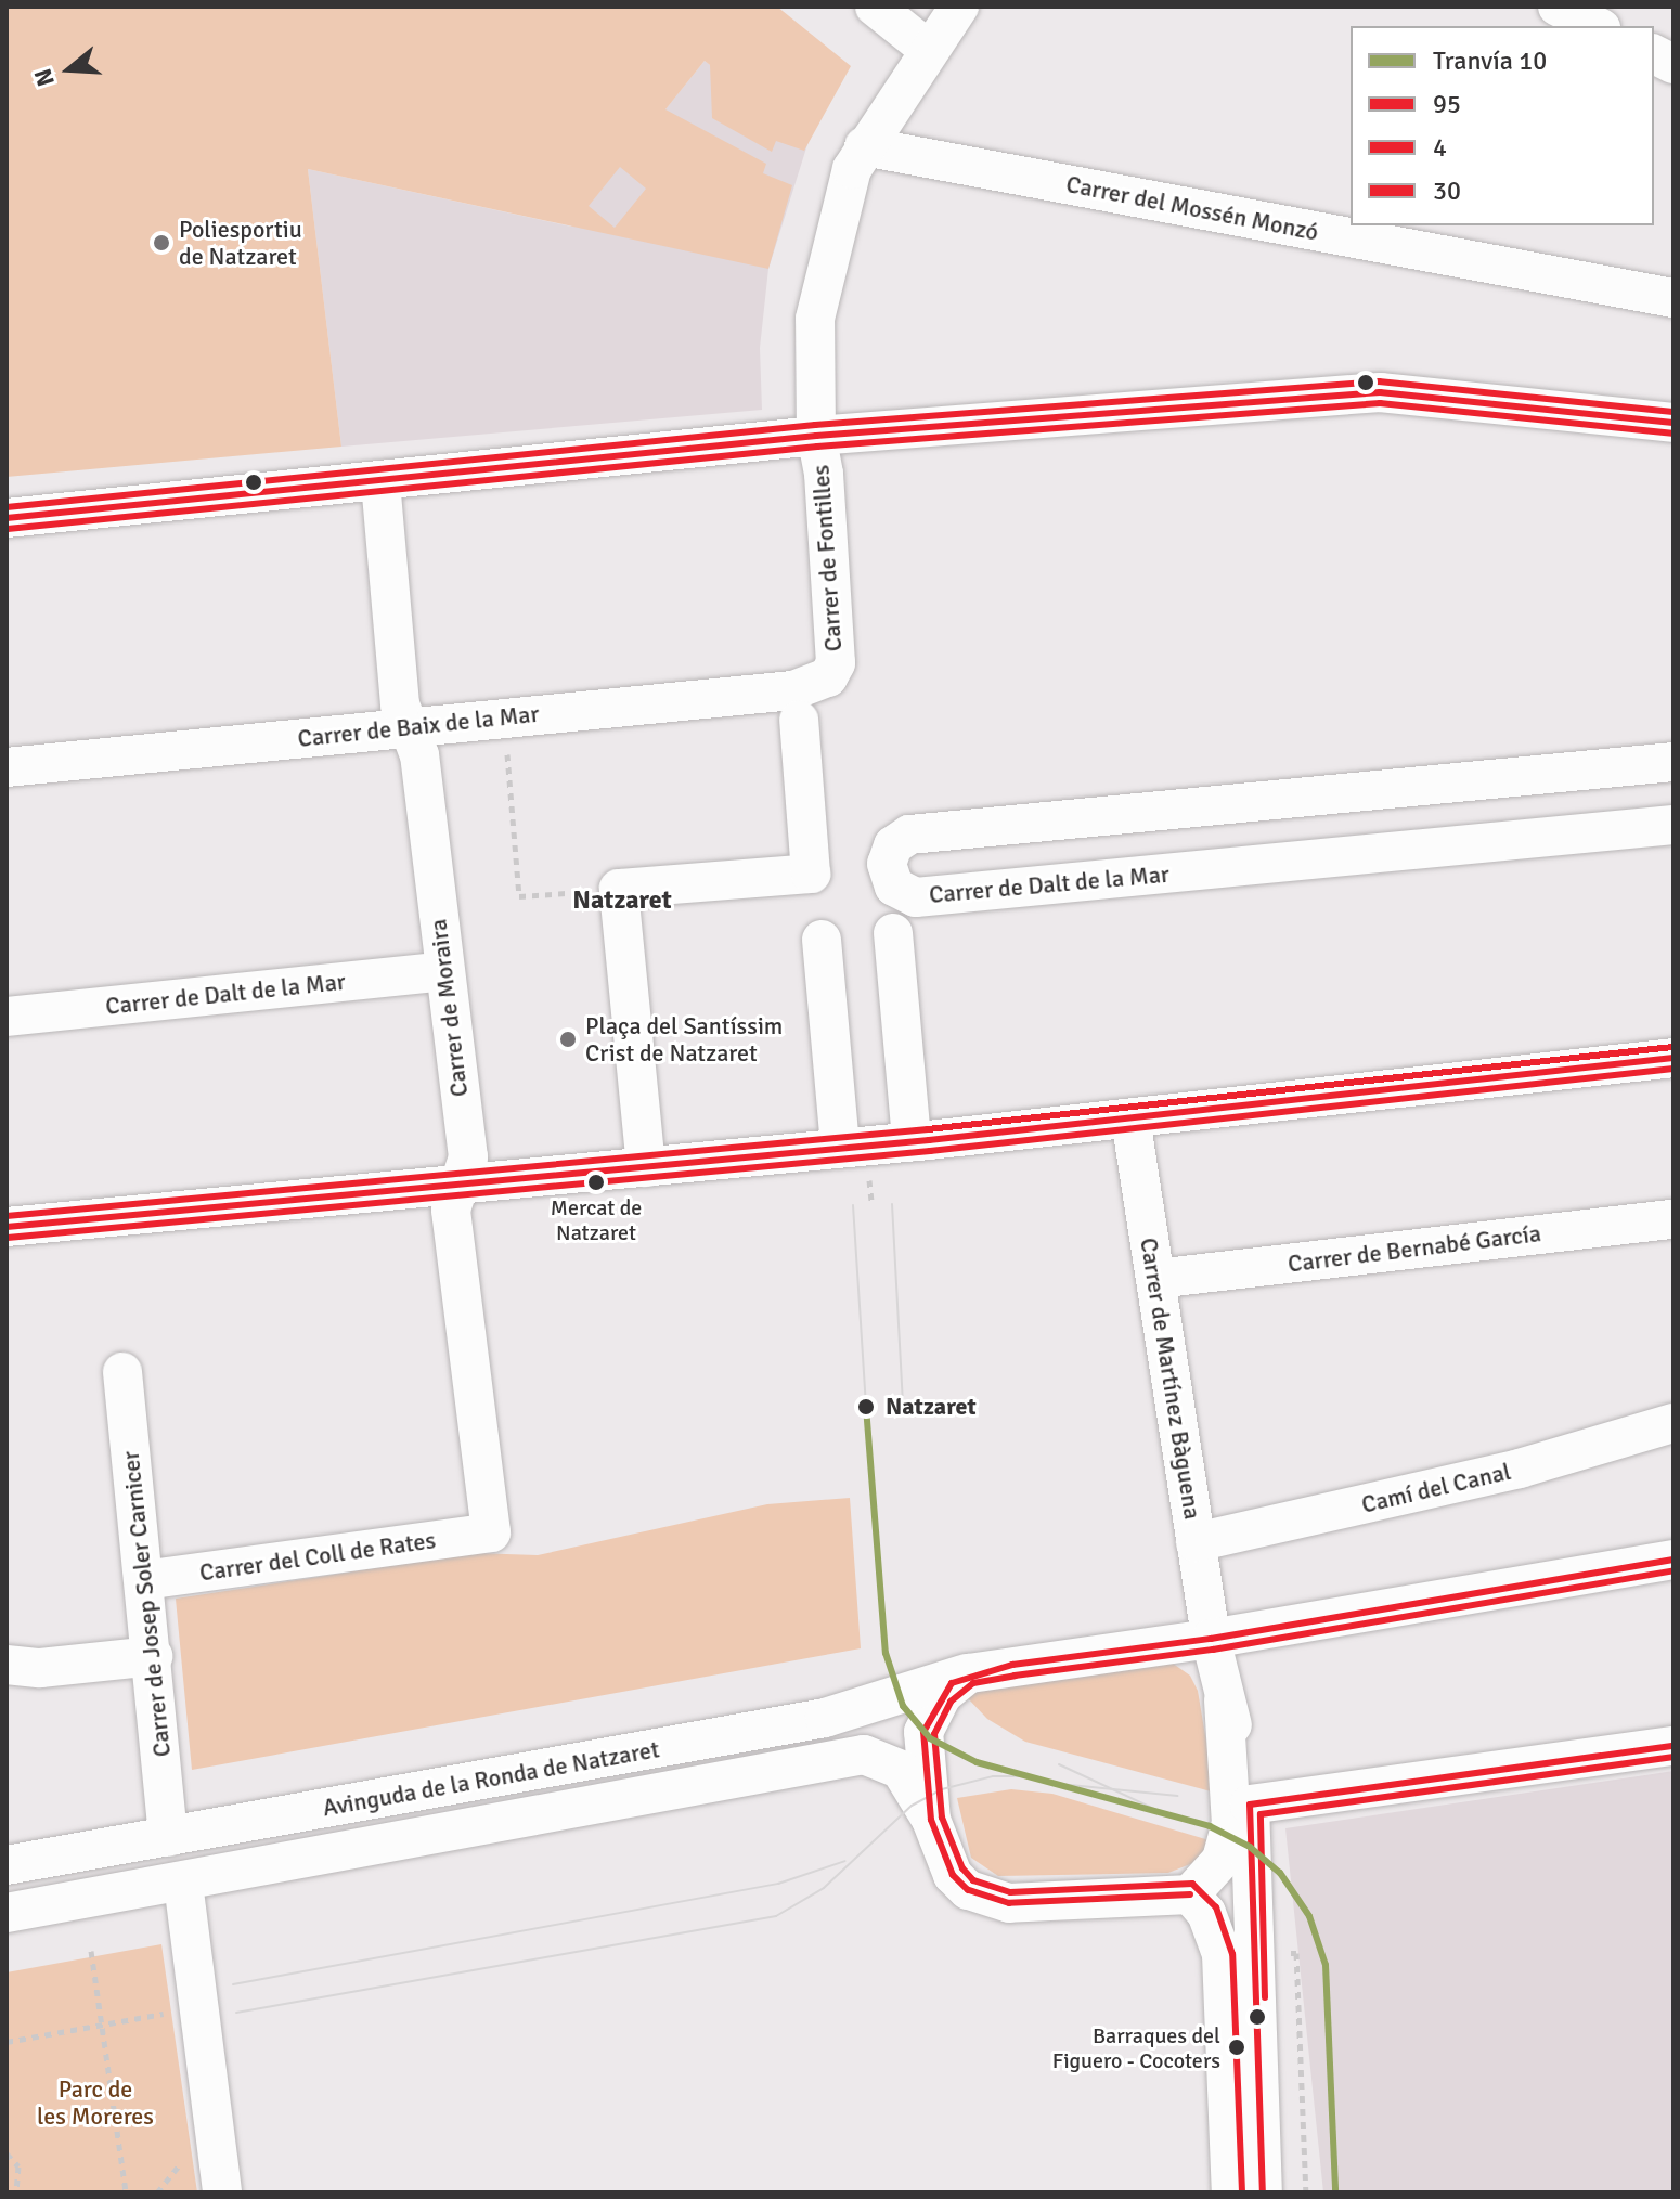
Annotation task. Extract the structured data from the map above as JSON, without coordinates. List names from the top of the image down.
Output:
{
  "streets": {
    "street": [
      "Carrer del Mossén Monzó",
      "Carrer de Fontilles",
      "Carrer de Baix de la Mar",
      "Carrer de Dalt de la Mar",
      "Carrer de Moraira",
      "Carrer de Bernabé García",
      "Carrer de Martínez Bàguena",
      "Camí del Canal",
      "Carrer del Coll de Rates",
      "Carrer de Josep Soler Carnicer",
      "Avinguda de la Ronda de Natzaret"
    ]
  },
  "crossings": [
    ["Carrer del Mossén Monzó", "Carrer de Fontilles"],
    ["Carrer de Fontilles", "Carrer de Baix de la Mar"],
    ["Carrer de Baix de la Mar", "Carrer de Moraira"],
    ["Carrer de Dalt de la Mar", "Carrer de Moraira"],
    ["Carrer de Moraira", "Carrer del Coll de Rates"],
    ["Carrer de Bernabé García", "Carrer de Martínez Bàguena"],
    ["Carrer de Martínez Bàguena", "Camí del Canal"],
    ["Carrer de Martínez Bàguena", "Avinguda de la Ronda de Natzaret"],
    ["Carrer del Coll de Rates", "Carrer de Josep Soler Carnicer"],
    ["Carrer de Josep Soler Carnicer", "Avinguda de la Ronda de Natzaret"]
  ],
  "districts": ["Natzaret"],
  "parks": ["Parc de les Moreres"],
  "places": [
    "Poliesportiu de Natzaret",
    "Plaça del Santíssim Crist de Natzaret",
    "Mercat de Natzaret",
    "Natzaret",
    "Barraques del Figuero - Cocoters"
  ],
  "lines": [
    "transit line 30",
    "transit line 95",
    "transit line 4",
    "tram line 10"
  ],
  "legend": [
    "Tranvía 10",
    "95",
    "4",
    "30"
  ],
  "north": "left"
}
